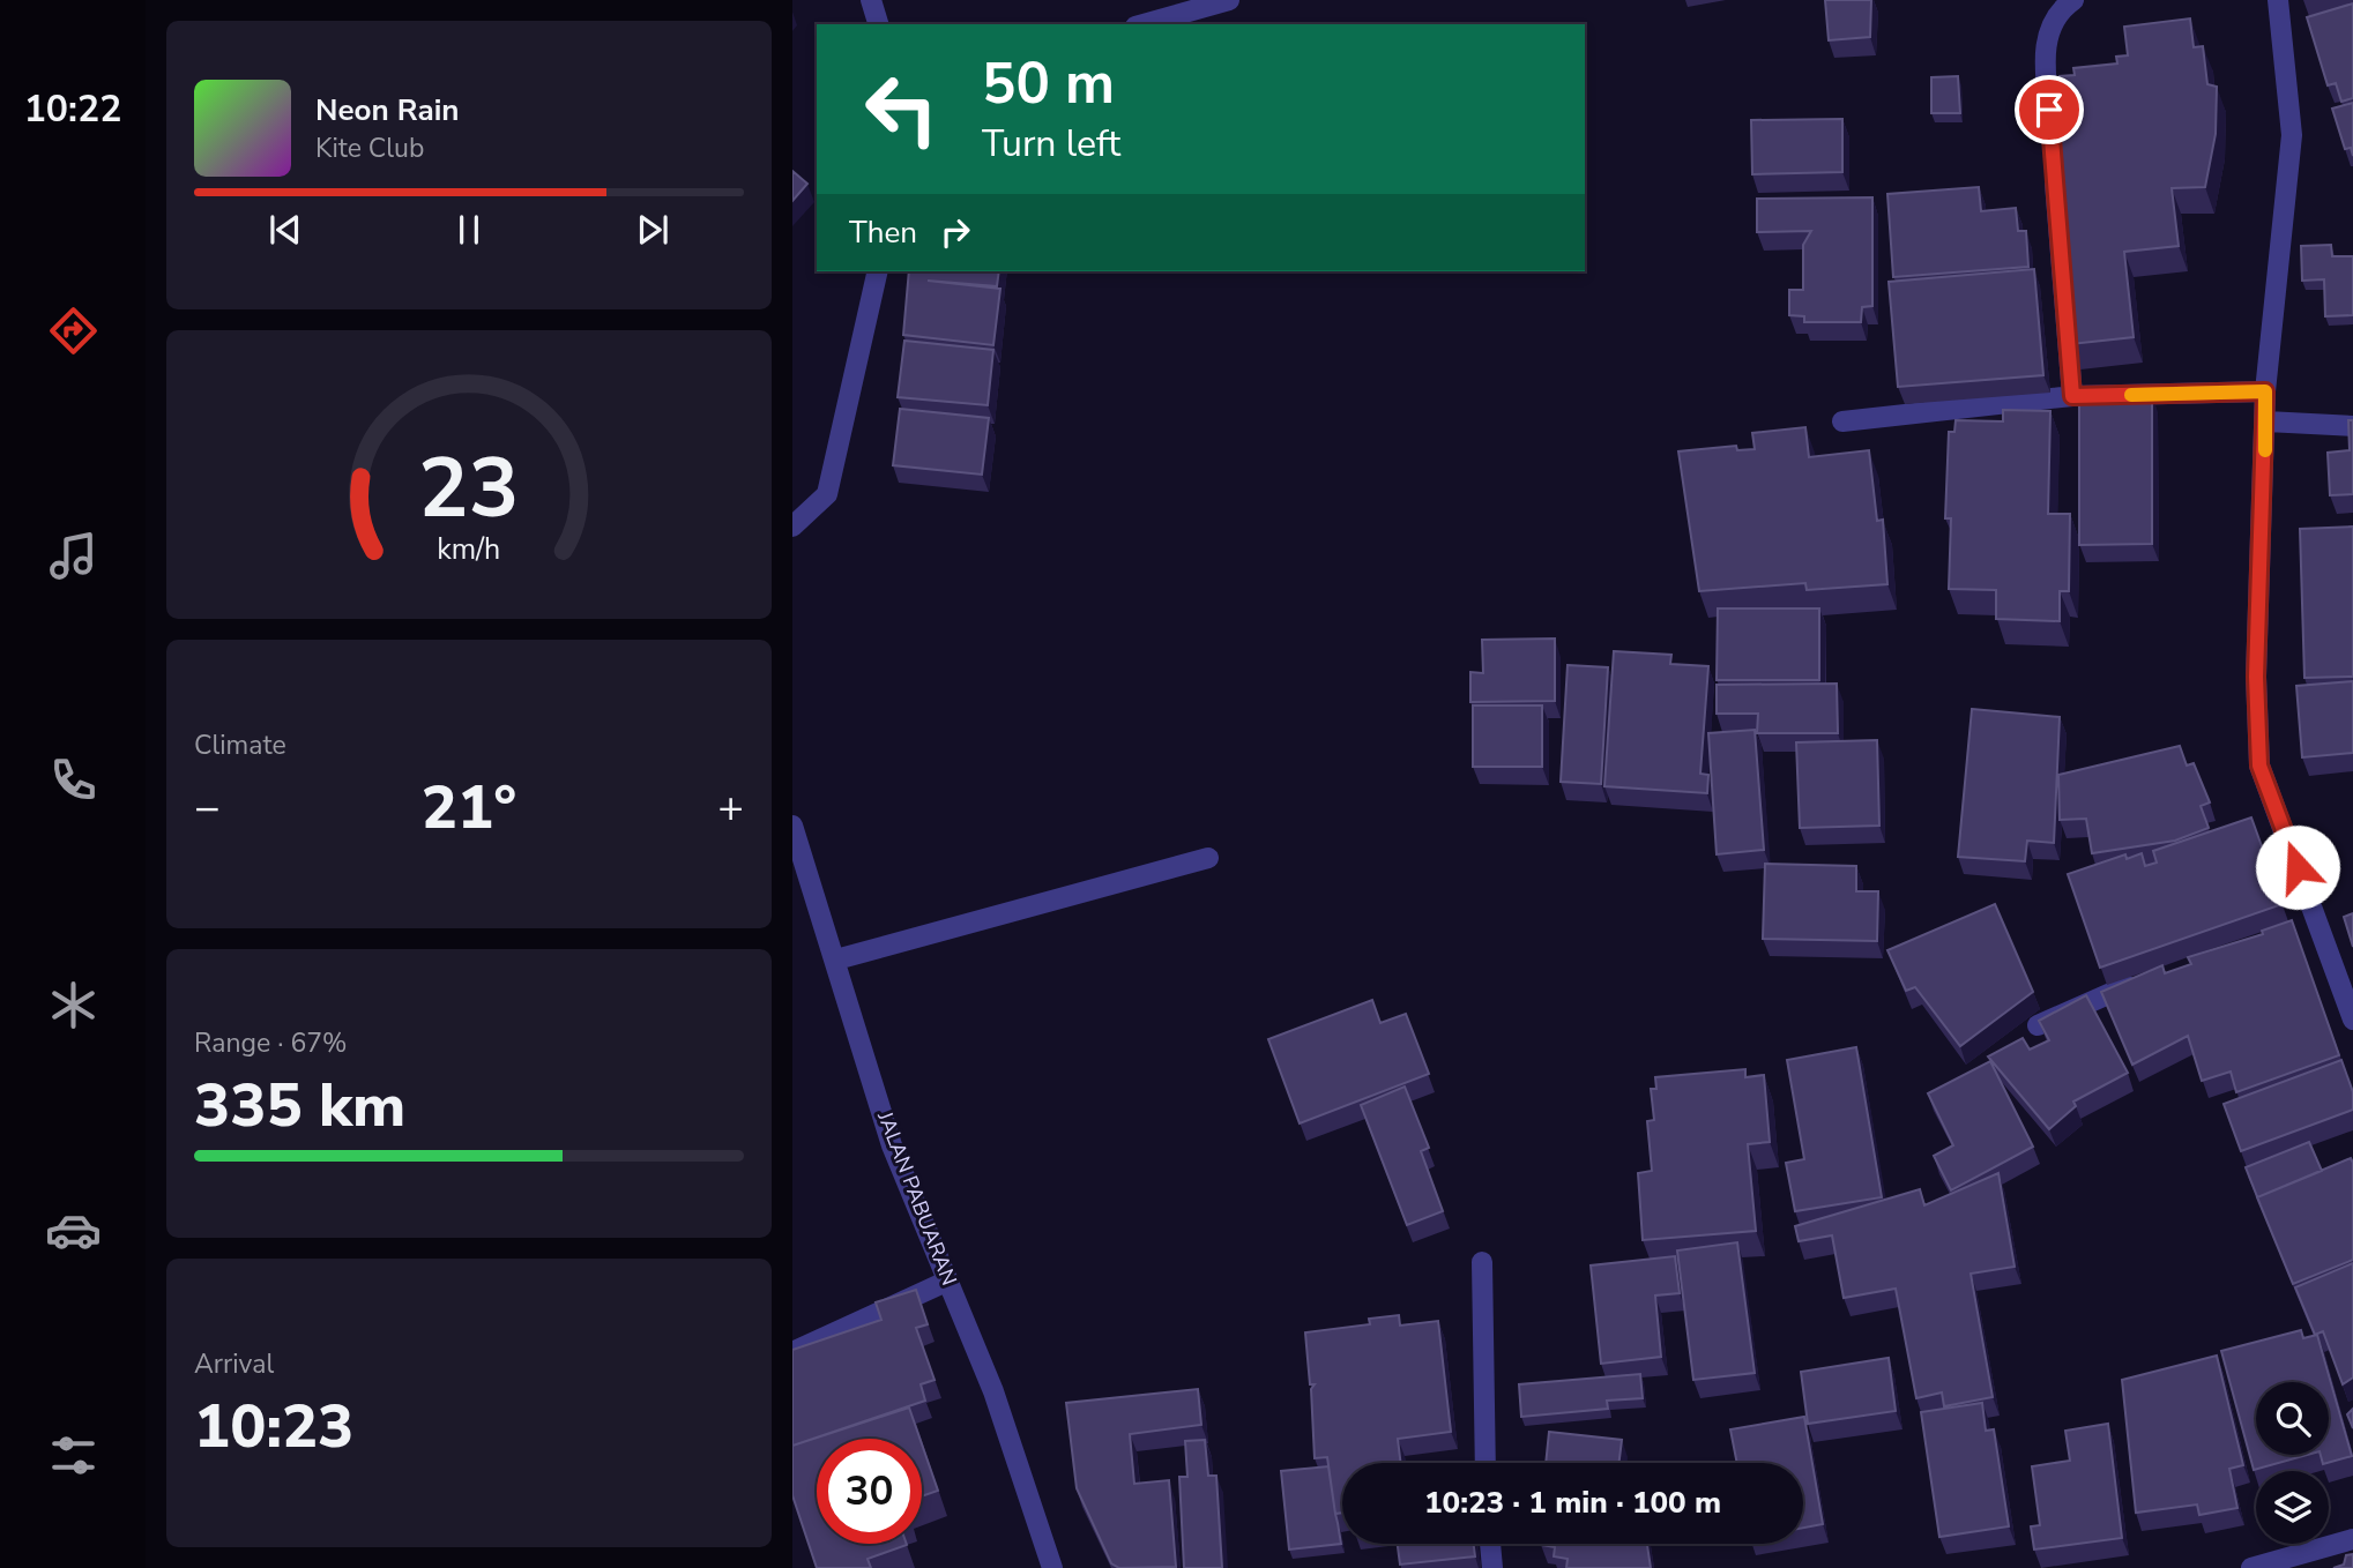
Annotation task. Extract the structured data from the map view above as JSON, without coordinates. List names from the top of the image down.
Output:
{
  "streets": {
    "street": ["JALAN PABUARAN"]
  },
  "page": {
    "tabs": "10:22",
    "turn": ["50 m", "Turn left"],
    "song": ["Neon Rain", "Kite Club"],
    "then": "Then",
    "tile": [
      "Climate",
      ["Range · 67%", "335 km"],
      ["Arrival", "10:23"]
    ],
    "heat": ["−", "21°", "+"],
    "limit": "30",
    "trip": "10:23 · 1 min · 100 m",
    "gauge": ["23", "km/h"]
  }
}
